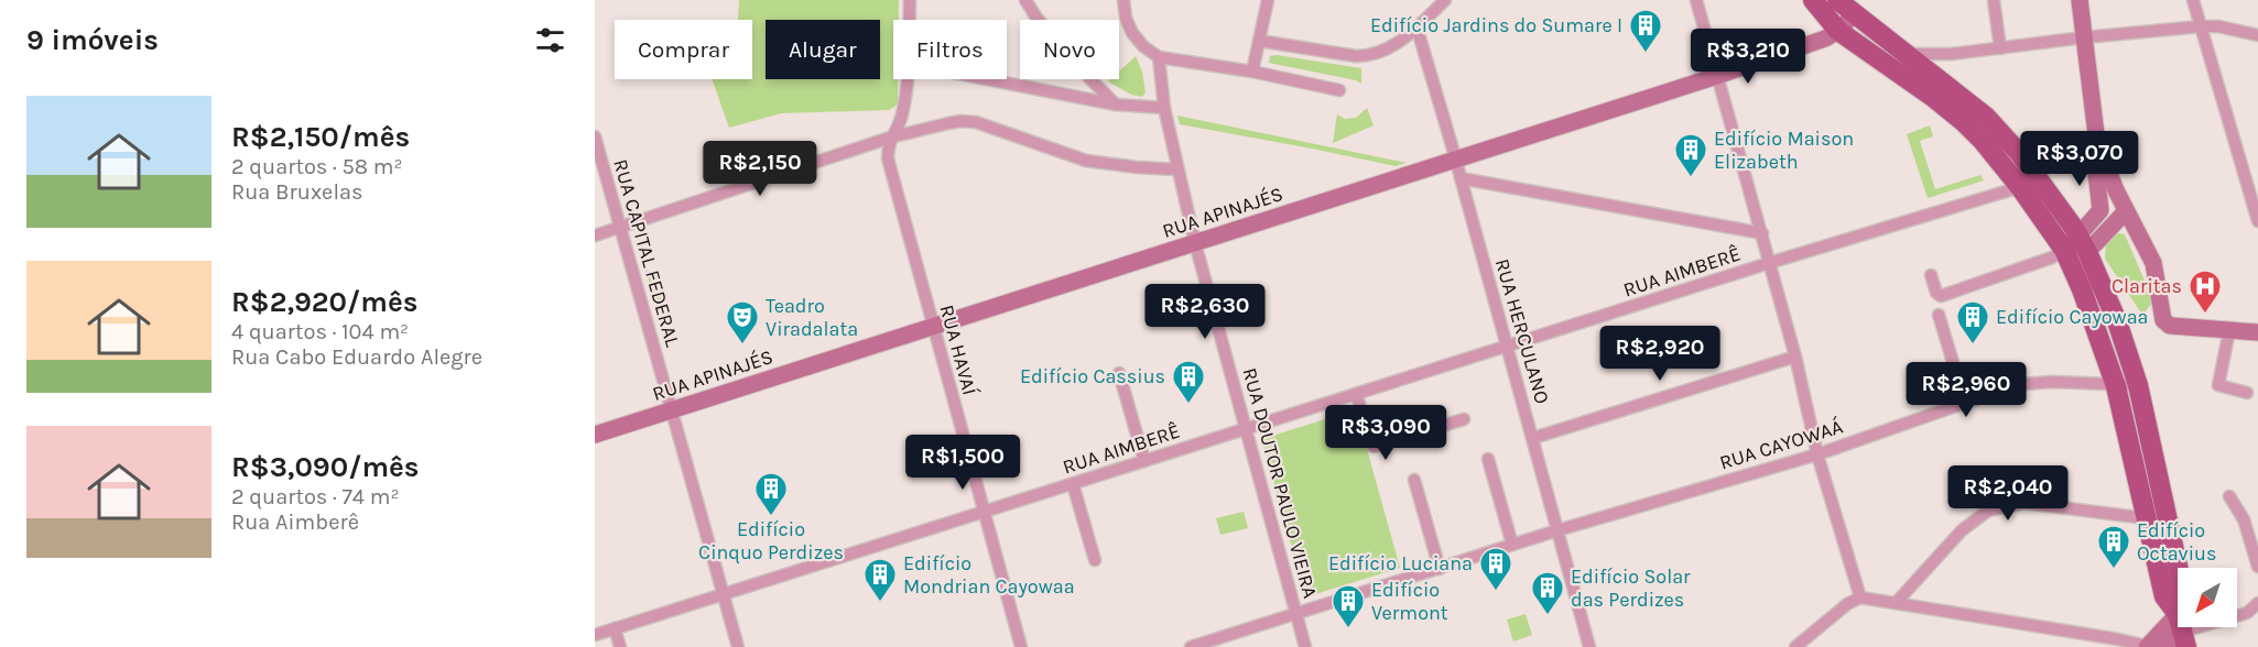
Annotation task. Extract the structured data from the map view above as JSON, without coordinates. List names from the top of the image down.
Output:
{
  "streets": {
    "street": [
      "RUA APINAJÉS",
      "RUA CAPITAL FEDERAL",
      "RUA AIMBERÊ",
      "RUA HERCULANO",
      "RUA HAVAÍ",
      "RUA CAYOWAÁ",
      "RUA DOUTOR PAULO VIEIRA"
    ]
  },
  "crossings": [
    ["RUA APINAJÉS", "RUA CAPITAL FEDERAL"],
    ["RUA APINAJÉS", "RUA HERCULANO"],
    ["RUA APINAJÉS", "RUA HAVAÍ"],
    ["RUA APINAJÉS", "RUA DOUTOR PAULO VIEIRA"],
    ["RUA CAPITAL FEDERAL", "RUA AIMBERÊ"],
    ["RUA AIMBERÊ", "RUA HERCULANO"],
    ["RUA AIMBERÊ", "RUA HAVAÍ"],
    ["RUA AIMBERÊ", "RUA DOUTOR PAULO VIEIRA"],
    ["RUA HERCULANO", "RUA CAYOWAÁ"],
    ["RUA CAYOWAÁ", "RUA DOUTOR PAULO VIEIRA"]
  ],
  "places": {
    "building": [
      "Edifício Jardins do Sumare I",
      "Edifício Maison Elizabeth",
      "Edifício Cayowaa",
      "Edifício Cassius",
      "Edifício Cinquo Perdizes",
      "Edifício Octavius",
      "Edifício Luciana",
      "Edifício Mondrian Cayowaa",
      "Edifício Solar das Perdizes",
      "Edifício Vermont"
    ],
    "hospital": ["Claritas"],
    "theatre": ["Teadro Viradalata"]
  },
  "north": "bottom left",
  "page": {
    "heading": "9 imóveis",
    "chip": [
      "Comprar",
      "Alugar",
      "Filtros",
      "Novo"
    ],
    "price": [
      "R$3,210",
      "R$3,070",
      "R$2,150",
      "R$2,630",
      "R$2,920",
      "R$2,960",
      "R$3,090",
      "R$1,500",
      "R$2,040"
    ],
    "list": [
      {
        "name": "R$2,150/mês",
        "note": "2 quartos · 58 m² · Rua Bruxelas"
      },
      {
        "name": "R$2,920/mês",
        "note": "4 quartos · 104 m² · Rua Cabo Eduardo Alegre"
      },
      {
        "name": "R$3,090/mês",
        "note": "2 quartos · 74 m² · Rua Aimberê"
      }
    ]
  }
}
